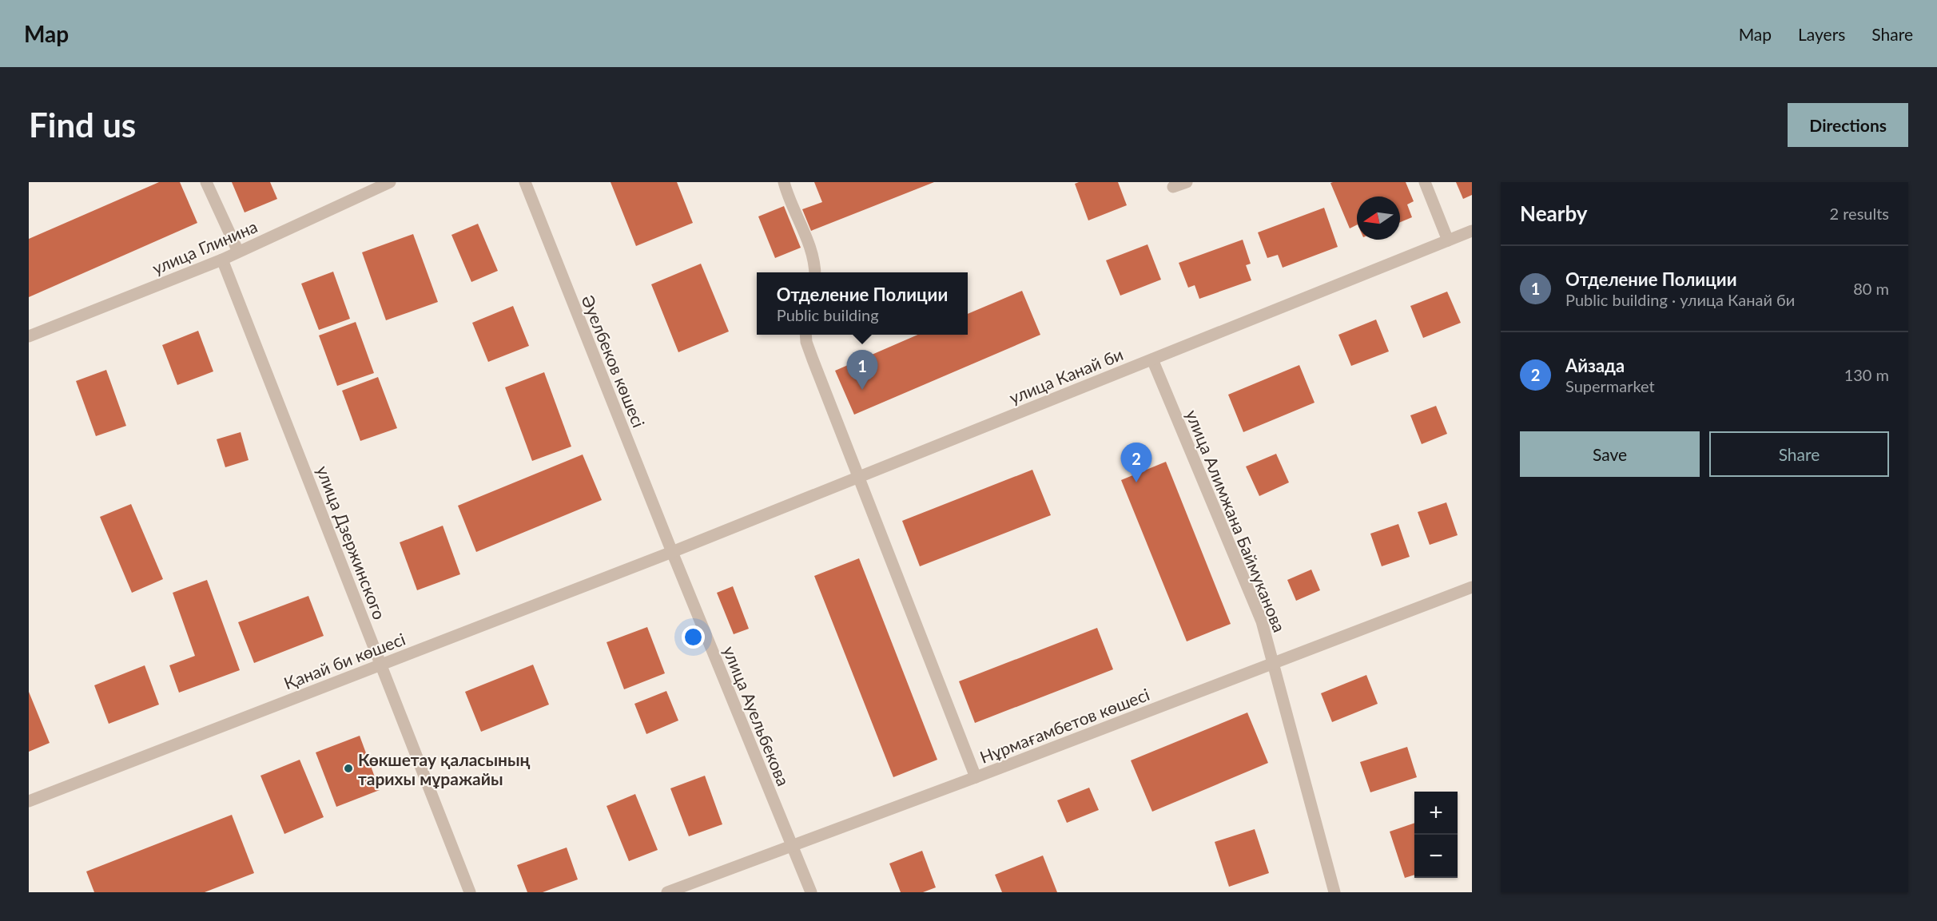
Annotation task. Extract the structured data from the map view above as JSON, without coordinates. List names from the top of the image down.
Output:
{
  "streets": {
    "street": [
      "улица Глинина",
      "Әуелбеков көшесі",
      "улица Канай би",
      "улица Алимжана Баймуканова",
      "улица Дзержинского",
      "Қанай би көшесі",
      "улица Ауельбекова",
      "Нұрмағамбетов көшесі"
    ]
  },
  "crossings": [
    ["улица Глинина", "улица Дзержинского"],
    ["Әуелбеков көшесі", "улица Канай би"],
    ["Әуелбеков көшесі", "Қанай би көшесі"],
    ["Әуелбеков көшесі", "улица Ауельбекова"],
    ["улица Канай би", "улица Алимжана Баймуканова"],
    ["улица Канай би", "Қанай би көшесі"],
    ["улица Канай би", "улица Ауельбекова"],
    ["улица Алимжана Баймуканова", "Нұрмағамбетов көшесі"],
    ["улица Дзержинского", "Қанай би көшесі"],
    ["Қанай би көшесі", "улица Ауельбекова"],
    ["улица Ауельбекова", "Нұрмағамбетов көшесі"]
  ],
  "places": ["Көкшетау қаласының тарихы мұражайы"],
  "north": "left",
  "page": {
    "header": "Map",
    "nav": ["Map", "Layers", "Share"],
    "buttons": [
      "Directions",
      ["Save", "Share"]
    ],
    "title": "Find us",
    "heading": ["Nearby", "2 results"],
    "list": [
      {
        "mark": "1",
        "name": "Отделение Полиции",
        "note": "Public building · улица Канай би",
        "value": "80 m"
      },
      {
        "mark": "2",
        "name": "Айзада",
        "note": "Supermarket",
        "value": "130 m"
      }
    ],
    "popup": ["Отделение Полиции", "Public building"],
    "pins": ["1", "2"],
    "map_buttons": ["+", "−"]
  }
}
